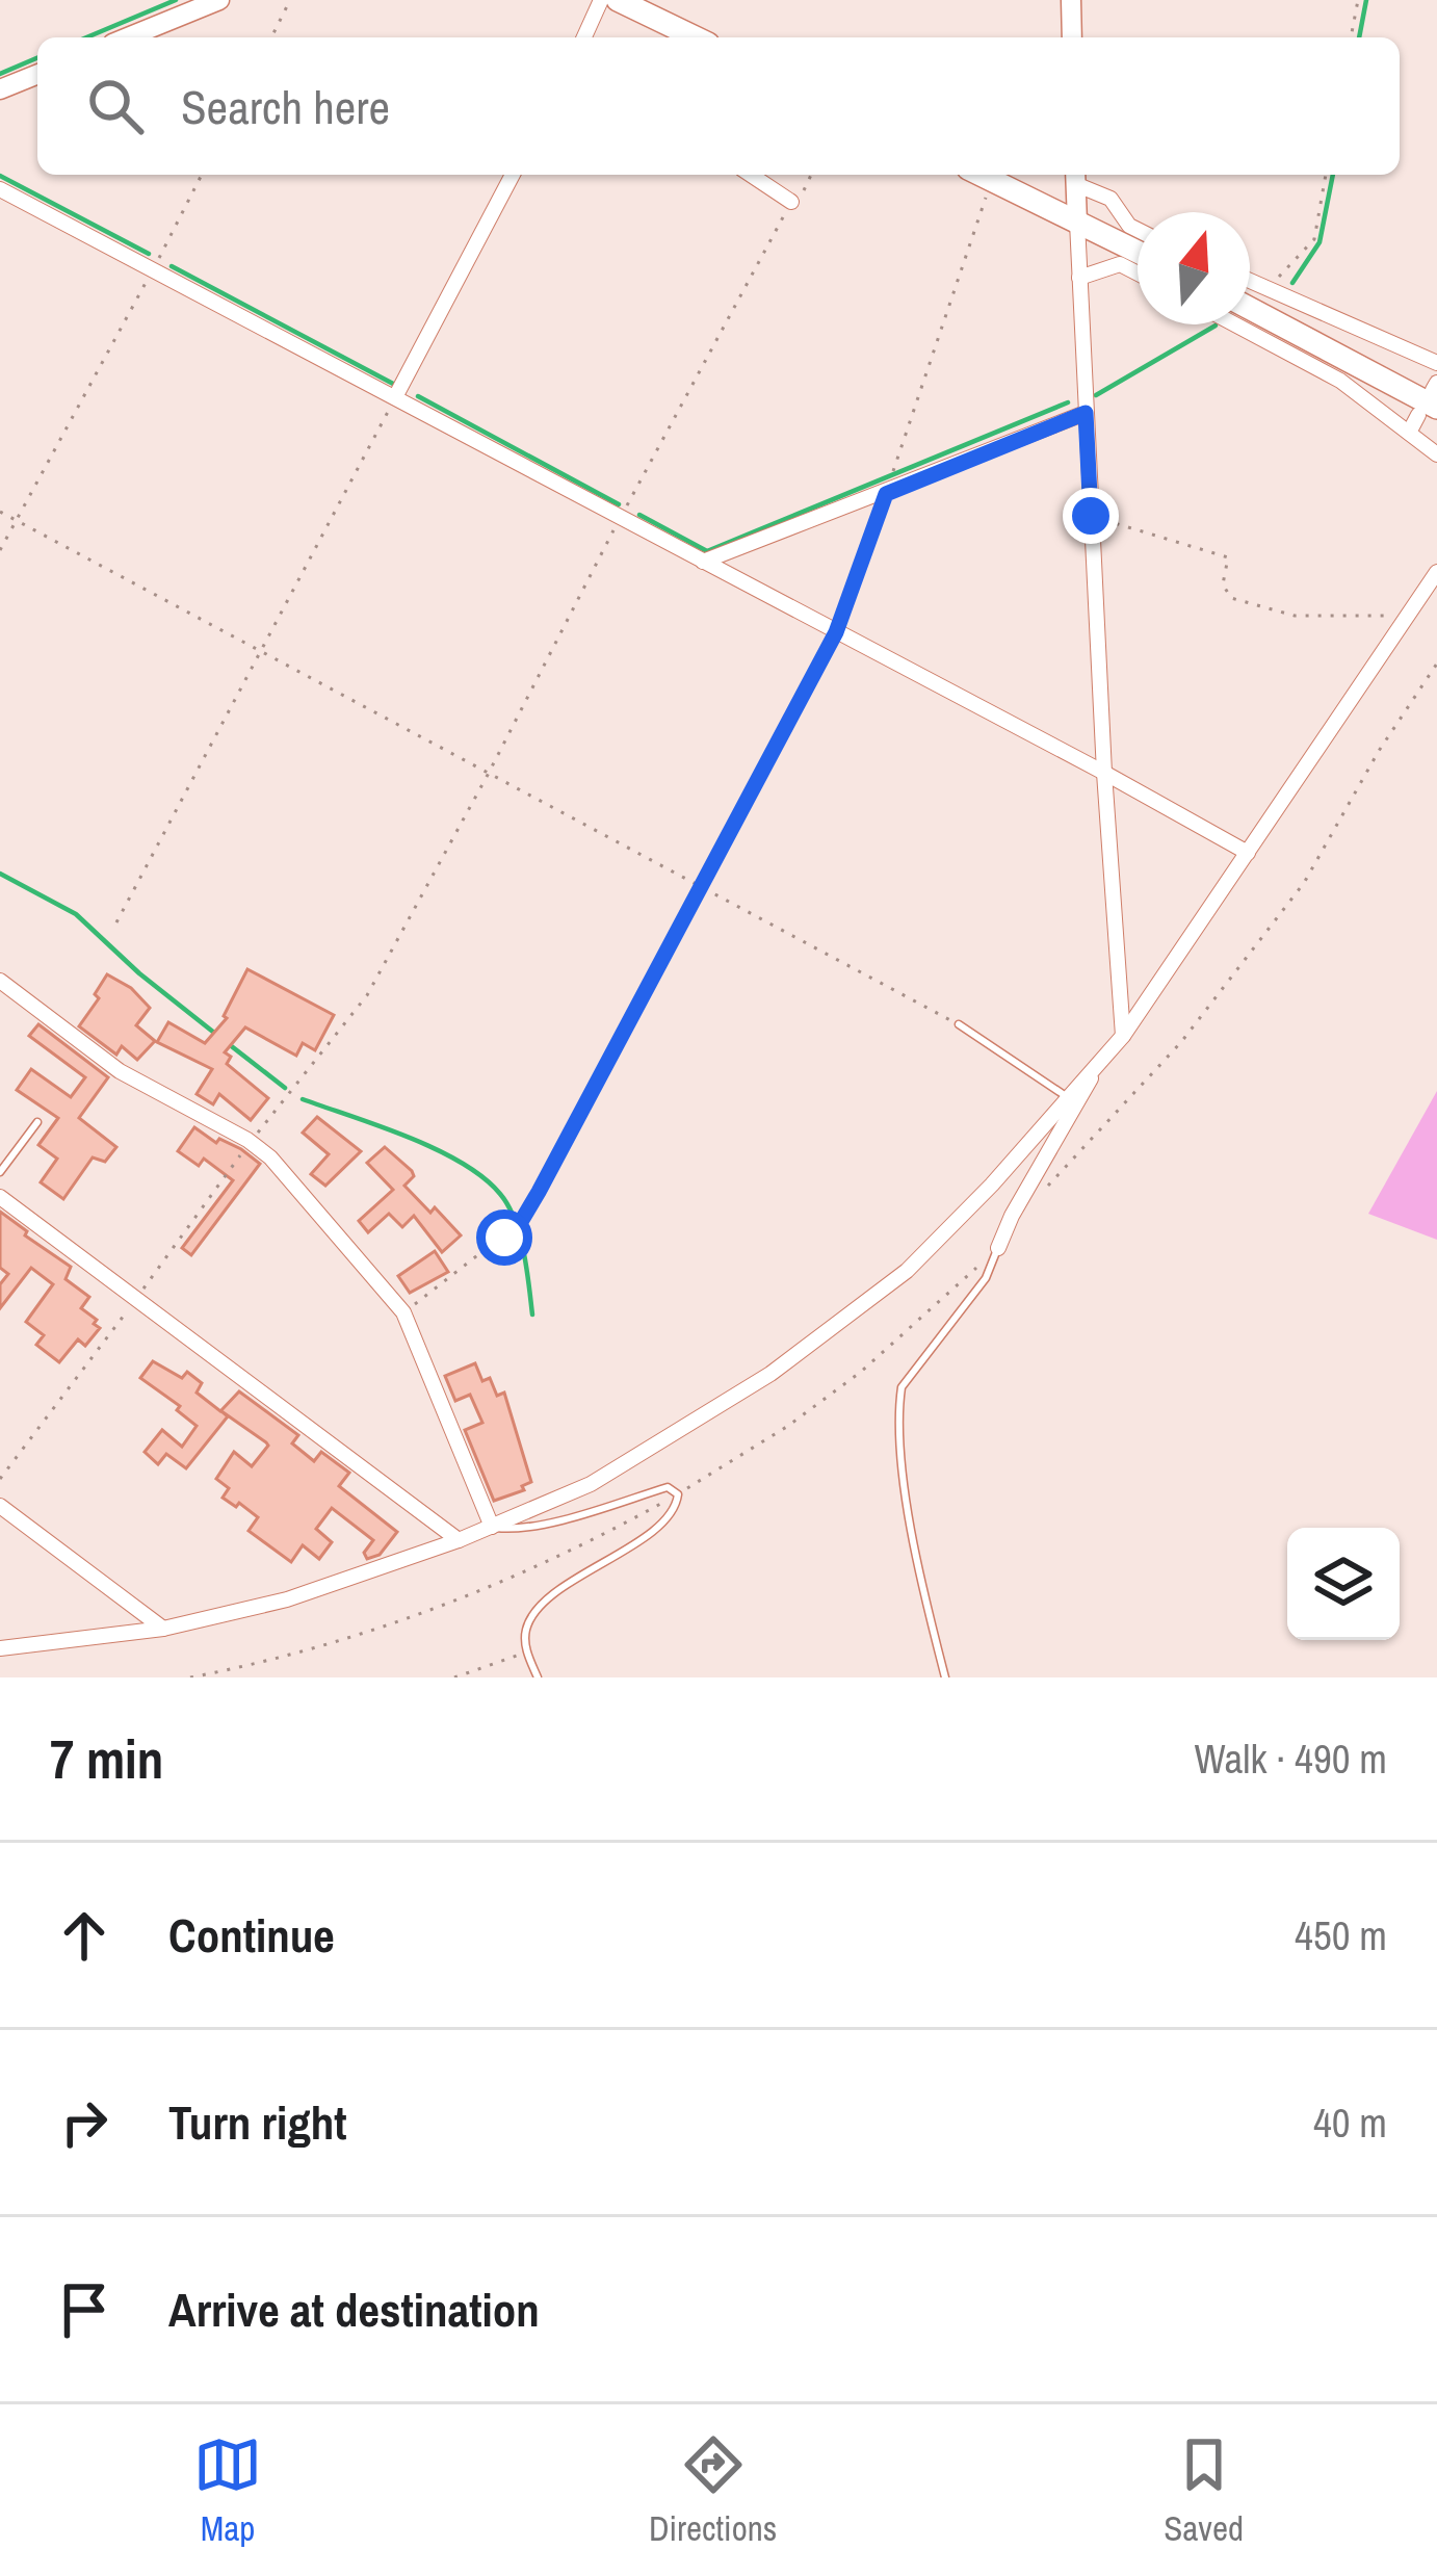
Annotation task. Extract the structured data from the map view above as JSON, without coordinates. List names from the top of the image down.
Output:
{
  "north": "top",
  "page": {
    "search": "Search here",
    "heading": ["7 min", "Walk · 490 m"],
    "list": [
      ["Continue", "450 m"],
      ["Turn right", "40 m"],
      "Arrive at destination"
    ],
    "nav": ["Map", "Directions", "Saved"]
  }
}
